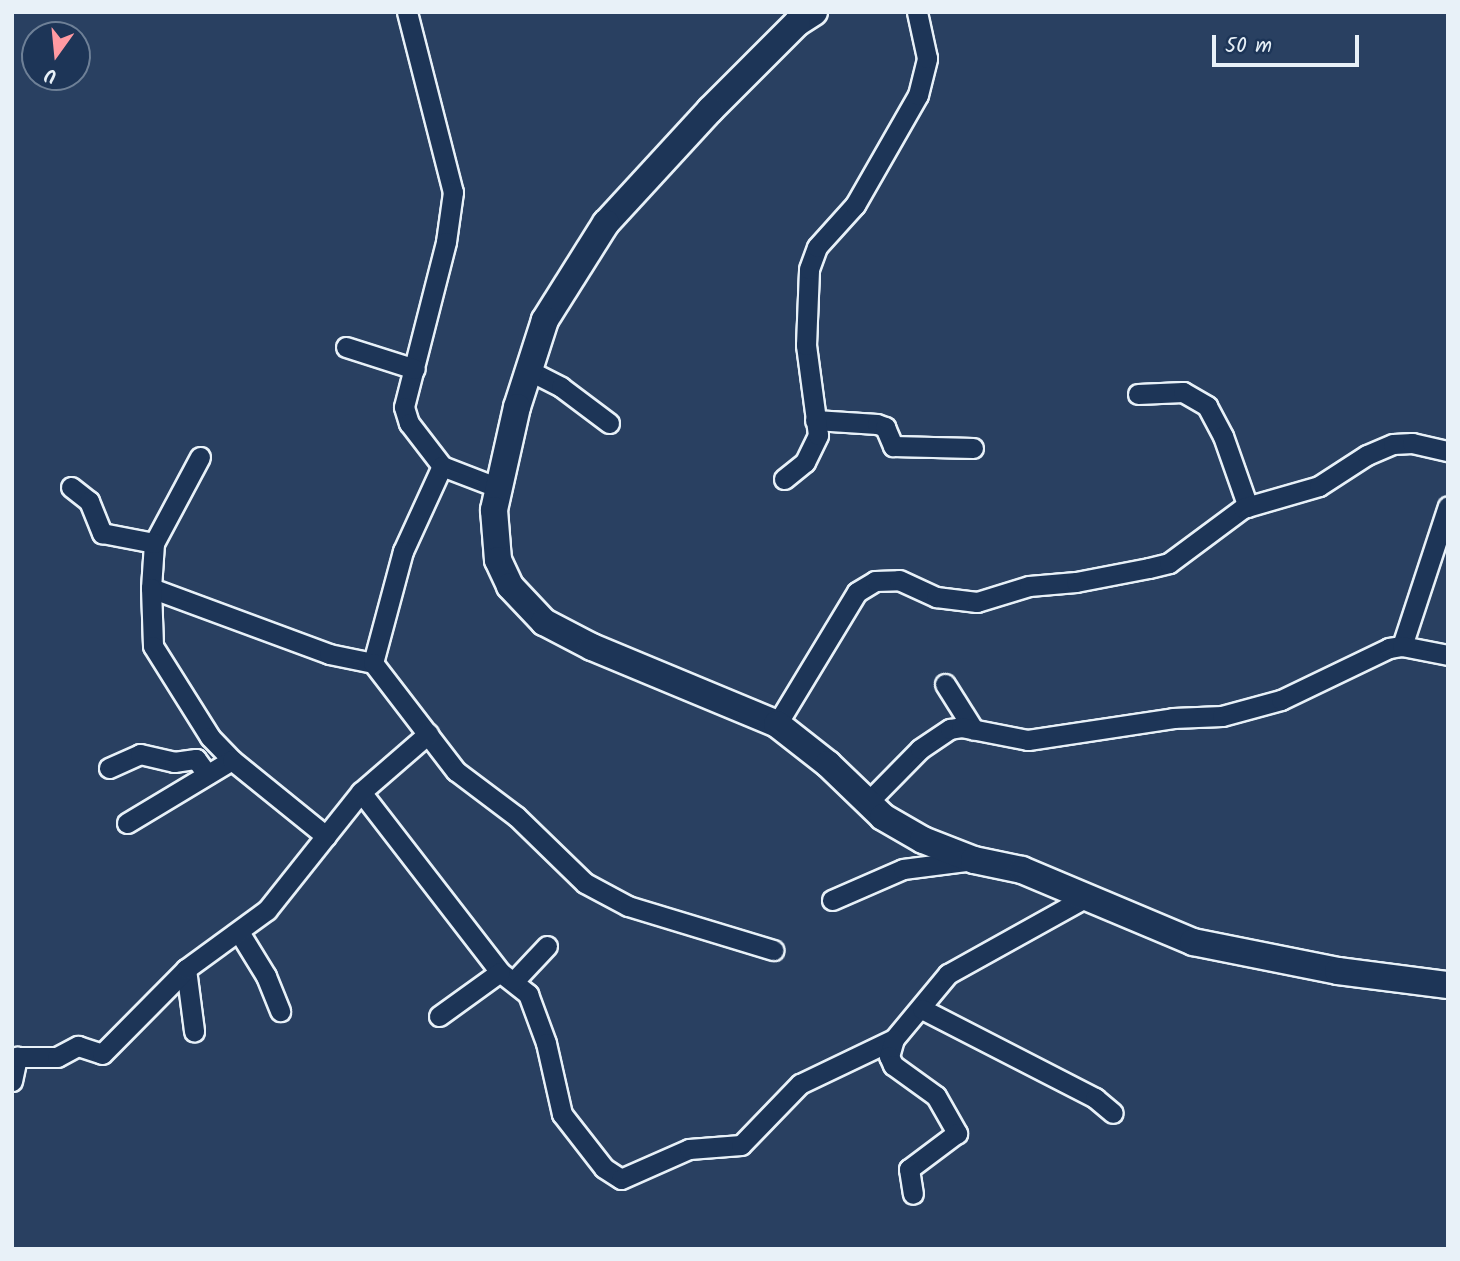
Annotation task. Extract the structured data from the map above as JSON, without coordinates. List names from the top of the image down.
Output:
{
  "scale_bar": "50 m",
  "north": "bottom"
}
